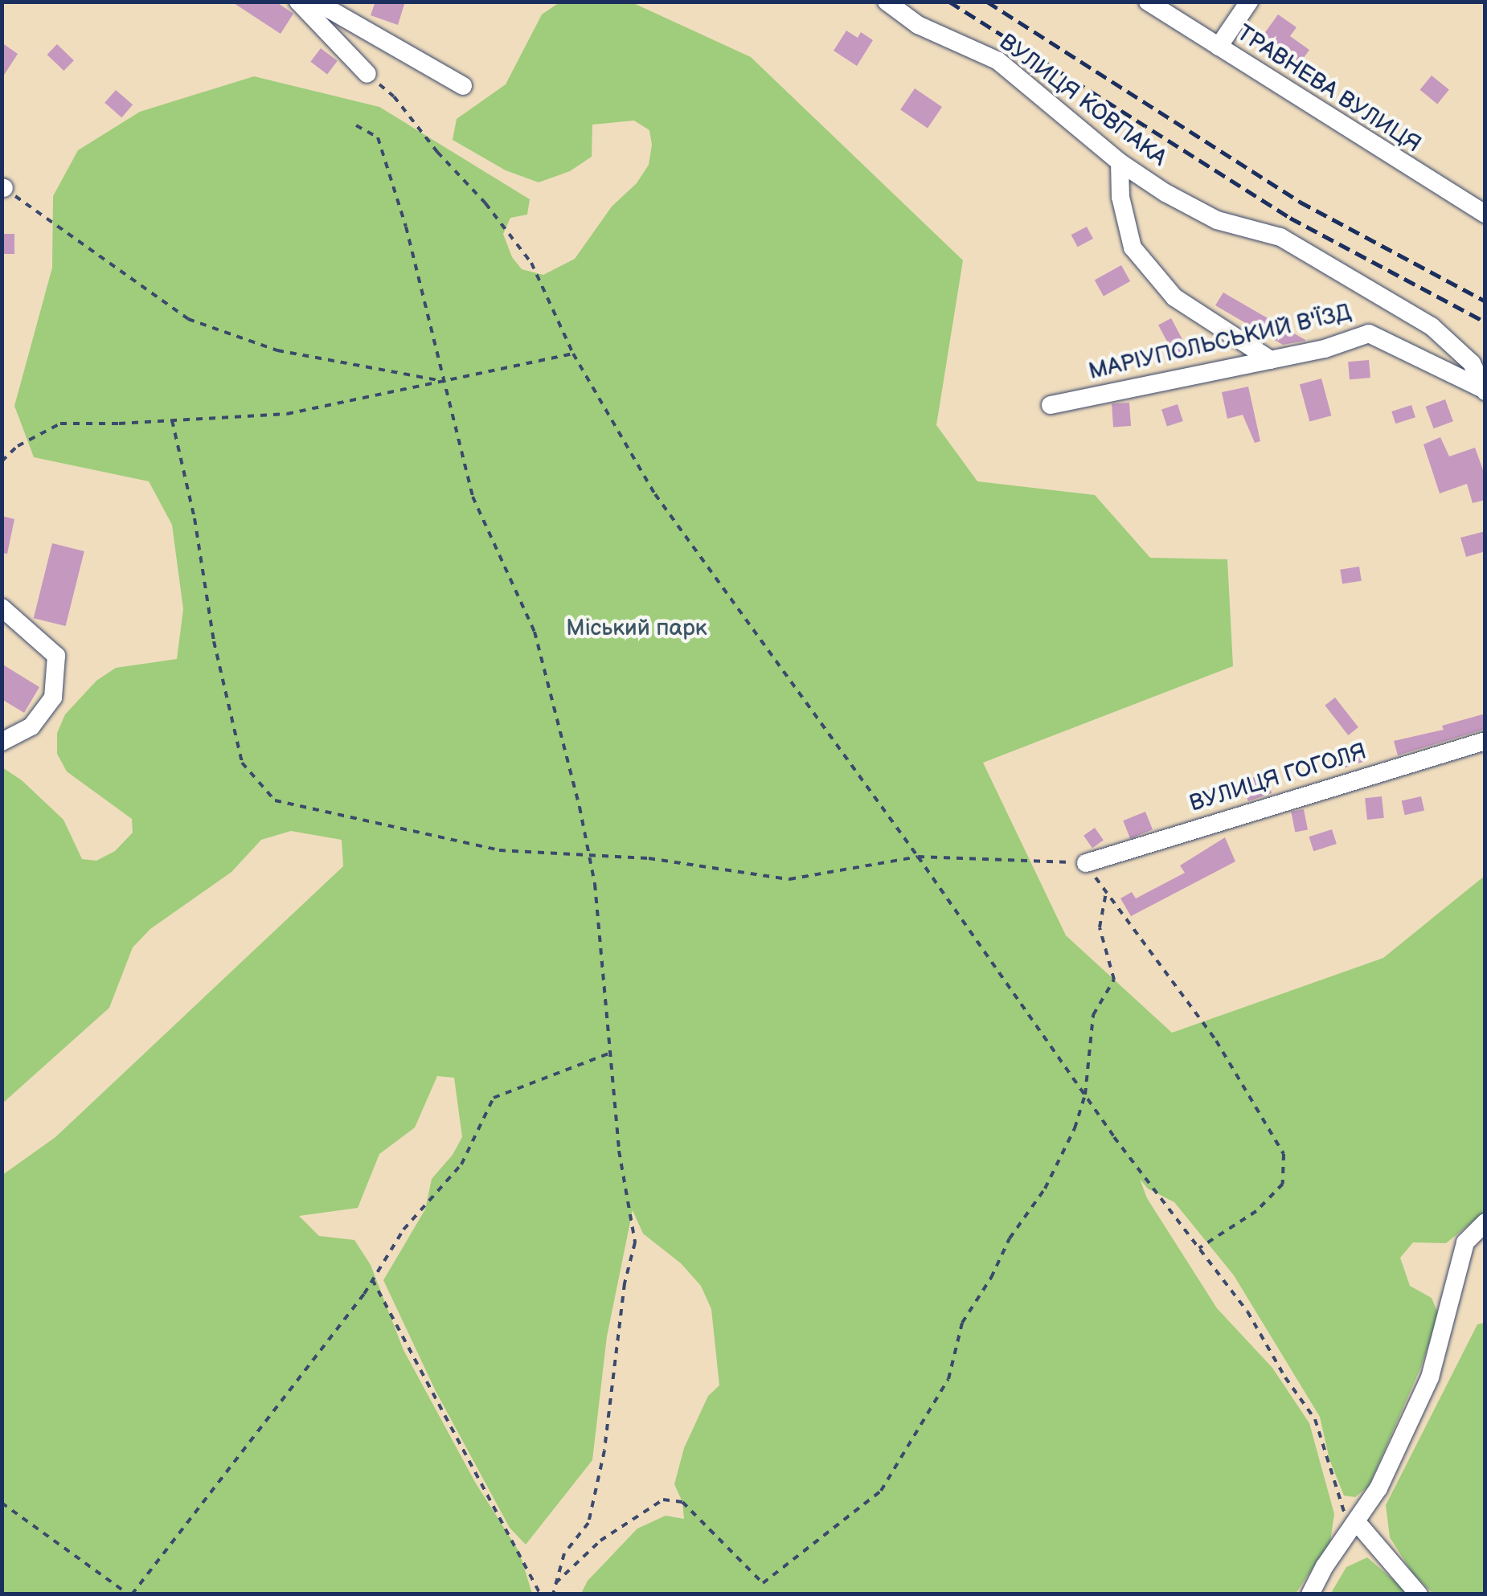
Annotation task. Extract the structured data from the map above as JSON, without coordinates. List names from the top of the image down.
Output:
{
  "streets": {
    "street": [
      "ТРАВНЕВА ВУЛИЦЯ",
      "ВУЛИЦЯ КОВПАКА",
      "МАРІУПОЛЬСЬКИЙ В'ЇЗД",
      "ВУЛИЦЯ ГОГОЛЯ"
    ]
  },
  "crossings": [
    ["ВУЛИЦЯ КОВПАКА", "МАРІУПОЛЬСЬКИЙ В'ЇЗД"]
  ],
  "parks": ["Міський парк"]
}
